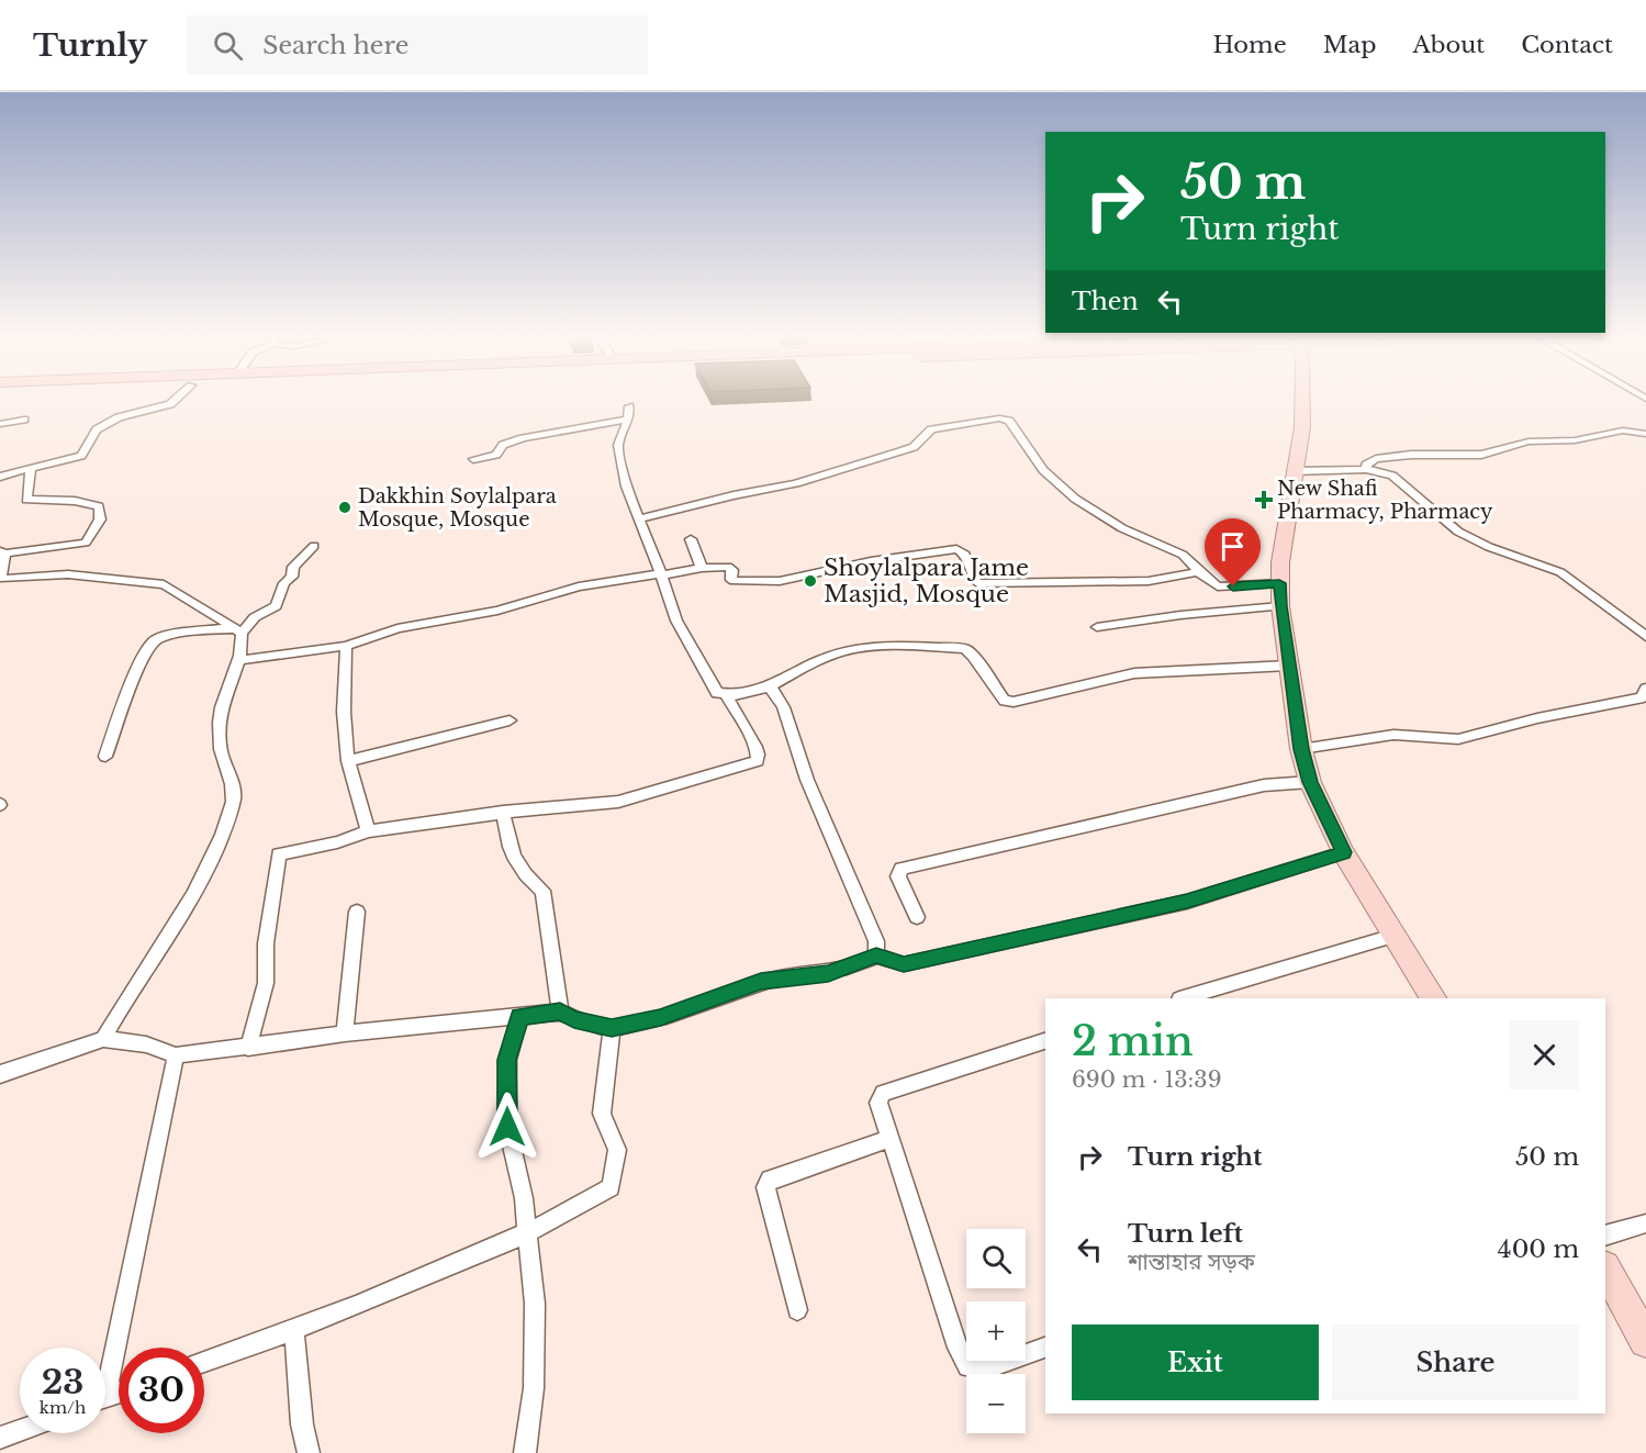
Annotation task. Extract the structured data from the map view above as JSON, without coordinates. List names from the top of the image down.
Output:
{
  "places": {
    "health": ["New Shafi Pharmacy, Pharmacy"],
    "other": ["Dakkhin Soylalpara Mosque, Mosque", "Shoylalpara Jame Masjid, Mosque"]
  },
  "page": {
    "header": "Turnly",
    "search": "Search here",
    "nav": [
      "Home",
      "Map",
      "About",
      "Contact"
    ],
    "turn": ["50 m", "Turn right"],
    "then": "Then",
    "heading": ["2 min", "690 m · 13:39"],
    "list": [
      {
        "name": "Turn right",
        "value": "50 m"
      },
      {
        "name": "Turn left",
        "note": "শান্তাহার সড়ক",
        "value": "400 m"
      }
    ],
    "map_buttons": ["+", "−"],
    "buttons": ["Exit", "Share"],
    "speed": "23 km/h",
    "limit": "30"
  }
}
